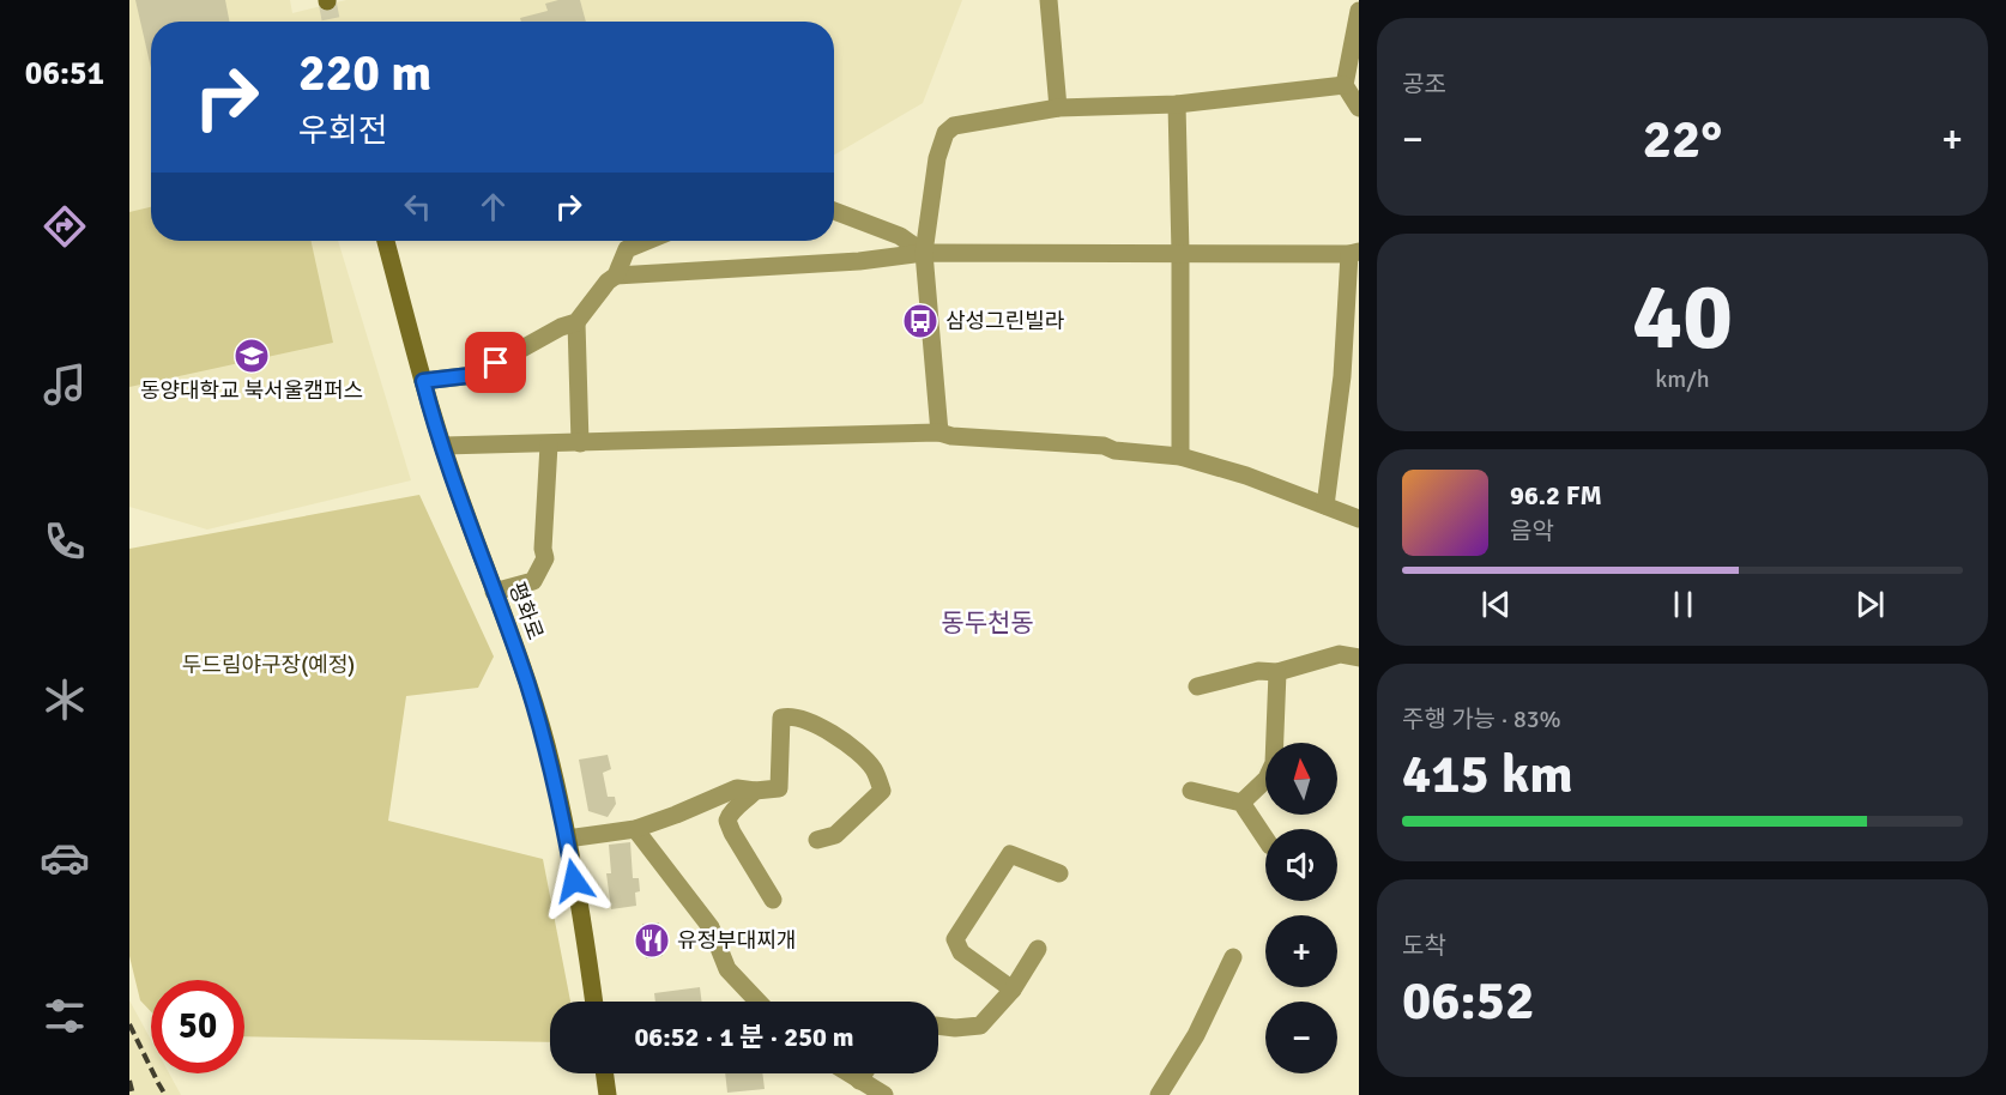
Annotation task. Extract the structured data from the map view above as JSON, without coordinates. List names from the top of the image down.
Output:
{
  "streets": {
    "main road": ["평화로"]
  },
  "districts": ["동두천동"],
  "parks": ["두드림야구장(예정)"],
  "places": {
    "bus stop": ["삼성그린빌라"],
    "school or university": ["동양대학교 북서울캠퍼스"],
    "restaurant": ["유정부대찌개"]
  },
  "north": "top",
  "page": {
    "tabs": "06:51",
    "tile": [
      "공조",
      ["40", "km/h"],
      ["주행 가능 · 83%", "415 km"],
      ["도착", "06:52"]
    ],
    "turn": ["220 m", "우회전"],
    "heat": ["−", "22°", "+"],
    "song": ["96.2 FM", "음악"],
    "map_buttons": ["+", "−"],
    "limit": "50",
    "trip": "06:52 · 1 분 · 250 m"
  }
}
